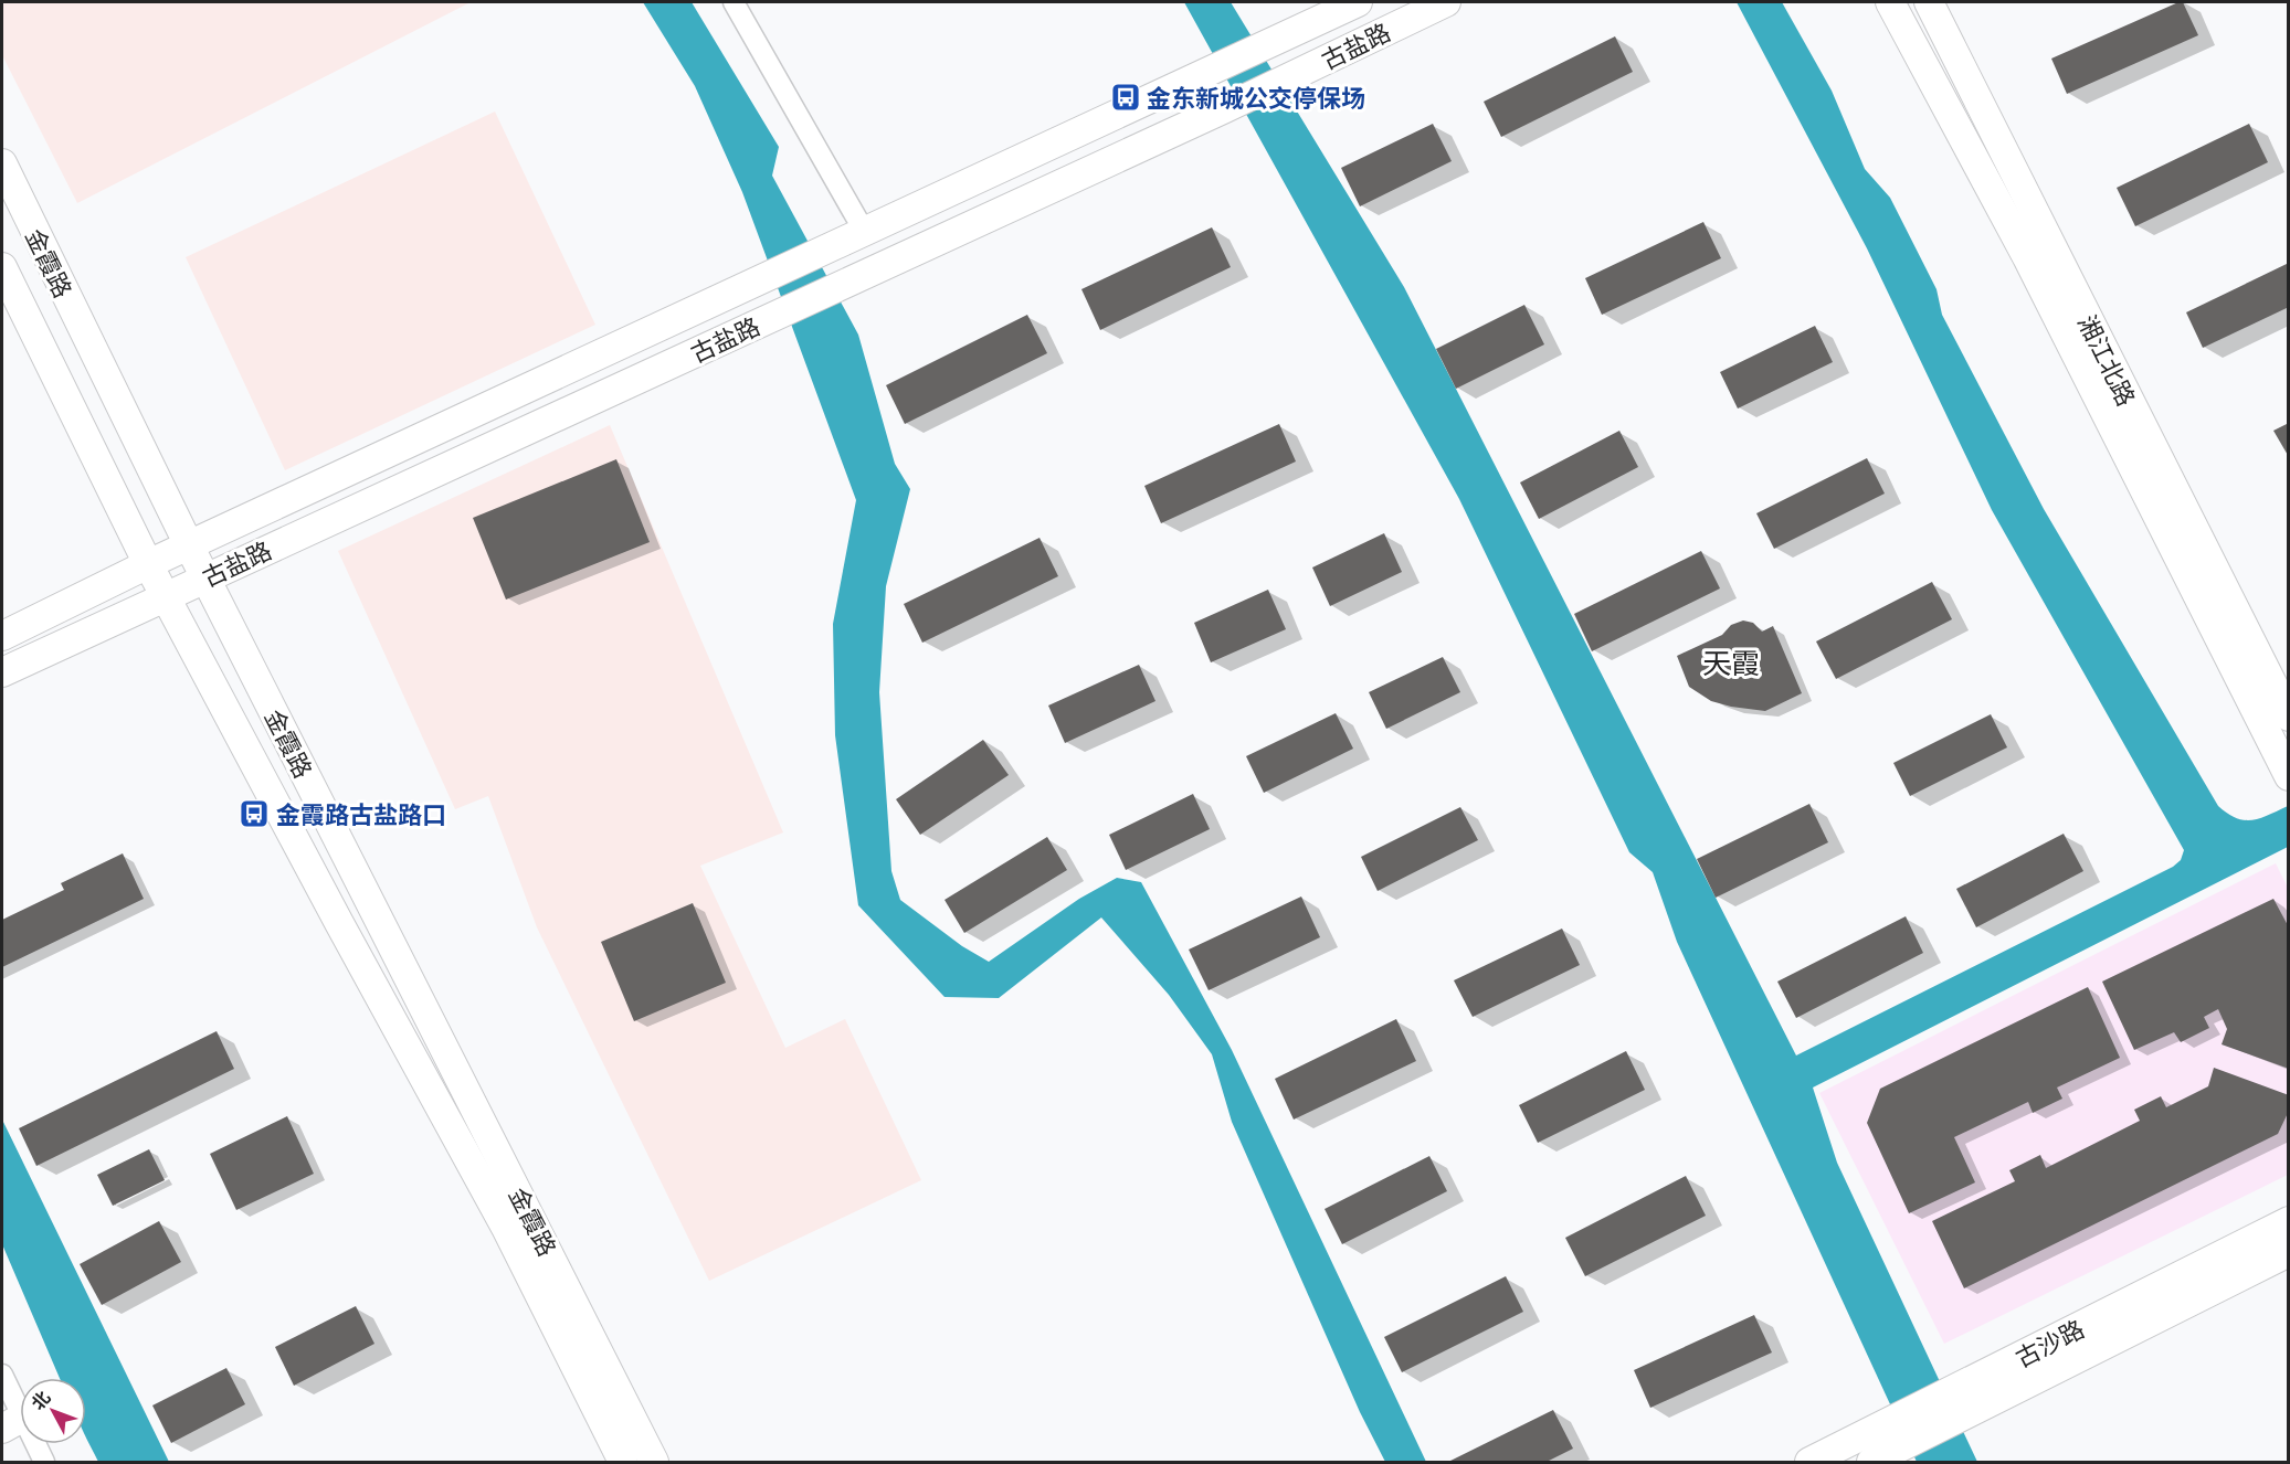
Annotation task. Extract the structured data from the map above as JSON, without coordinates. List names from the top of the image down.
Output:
{
  "streets": {
    "street": [
      "古盐路",
      "金霞路",
      "湘江北路",
      "古沙路"
    ]
  },
  "crossings": [
    ["古盐路", "金霞路"]
  ],
  "districts": ["天霞"],
  "places": {
    "bus stop": ["金东新城公交停保场", "金霞路古盐路口"]
  },
  "north": "top left"
}
